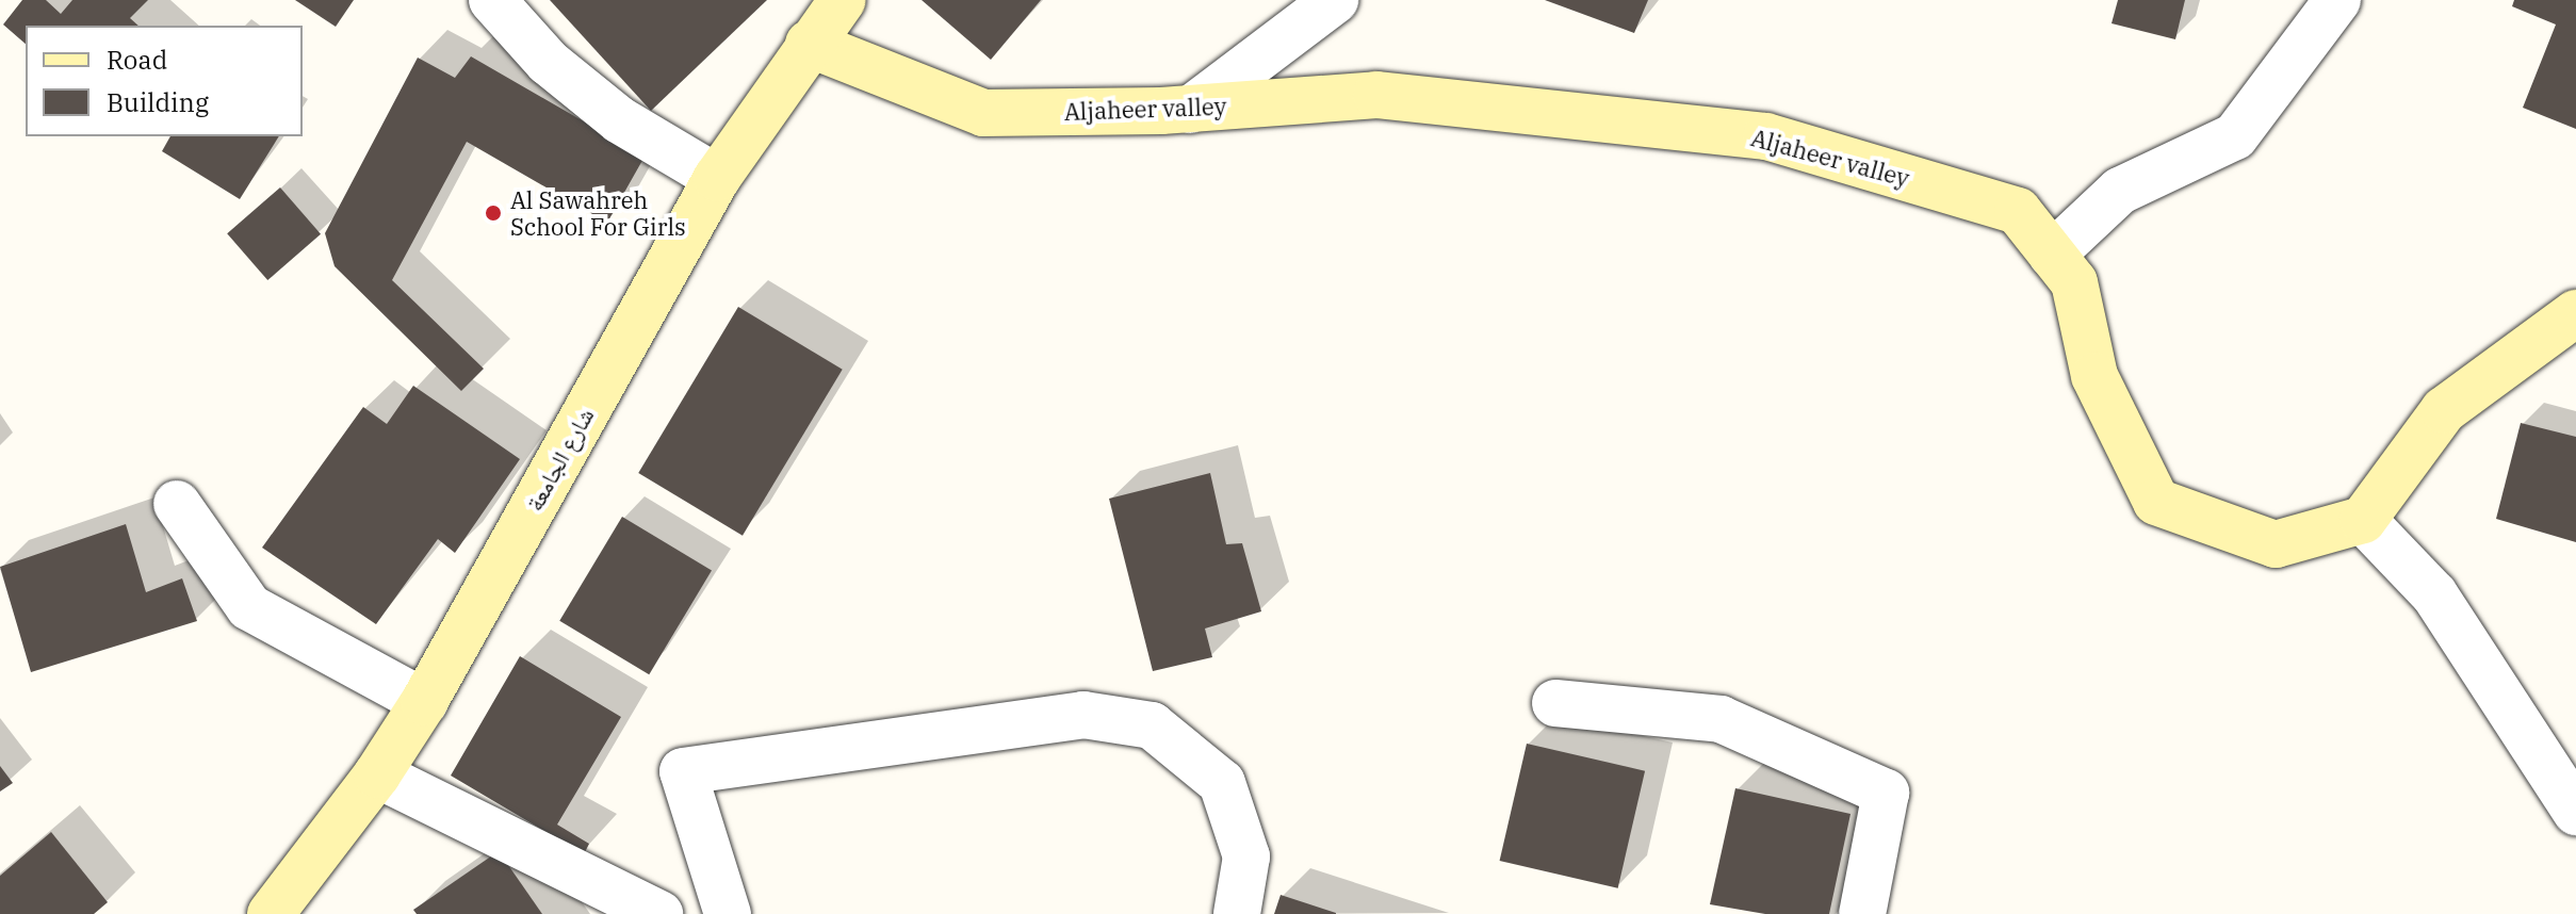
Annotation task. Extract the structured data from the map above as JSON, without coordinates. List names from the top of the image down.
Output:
{
  "streets": {
    "street": ["Aljaheer valley", "شارع الجامعة"]
  },
  "crossings": [
    ["Aljaheer valley", "شارع الجامعة"]
  ],
  "places": ["Al Sawahreh School For Girls"],
  "legend": ["Road", "Building"]
}
